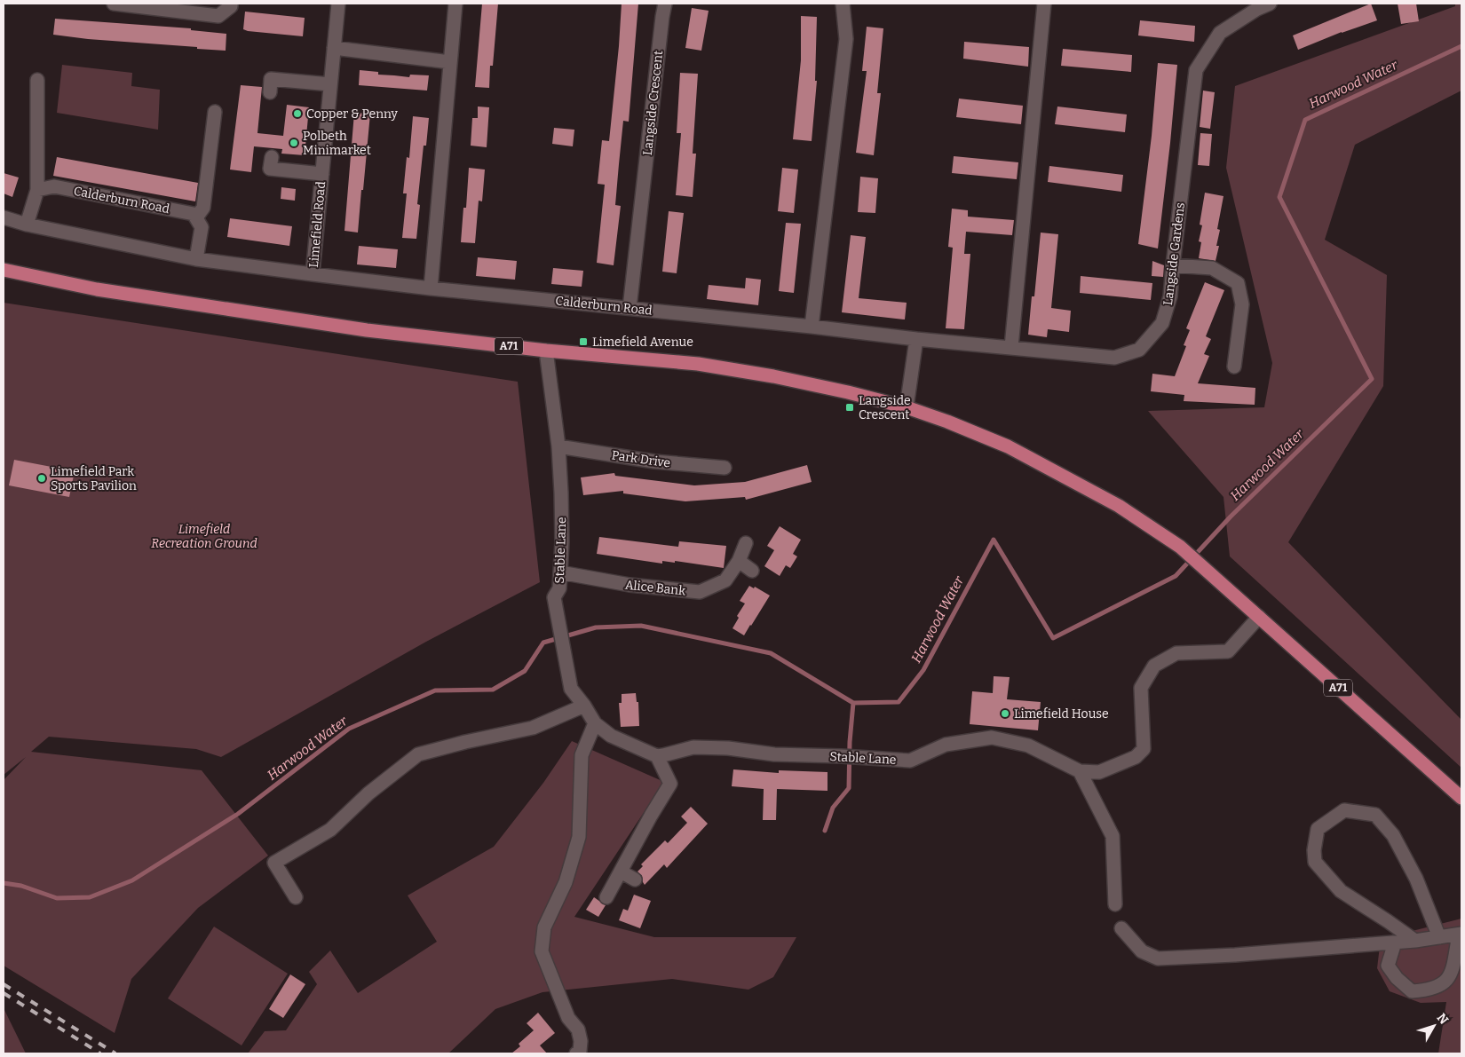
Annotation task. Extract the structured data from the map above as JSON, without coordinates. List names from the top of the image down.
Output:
{
  "streets": {
    "main road": ["A71"],
    "street": [
      "Langside Crescent",
      "Calderburn Road",
      "Limefield Road",
      "Langside Gardens",
      "Park Drive",
      "Stable Lane",
      "Alice Bank"
    ]
  },
  "crossings": [
    ["Langside Crescent", "Calderburn Road"],
    ["Calderburn Road", "Limefield Road"],
    ["Calderburn Road", "Langside Gardens"],
    ["A71", "Stable Lane"],
    ["Park Drive", "Stable Lane"],
    ["Stable Lane", "Alice Bank"]
  ],
  "water": ["Harwood Water"],
  "parks": ["Limefield Recreation Ground"],
  "places": {
    "other": [
      "Copper & Penny",
      "Polbeth Minimarket",
      "Limefield Park Sports Pavilion",
      "Limefield House"
    ],
    "transit": ["Limefield Avenue", "Langside Crescent"]
  },
  "north": "top right"
}
